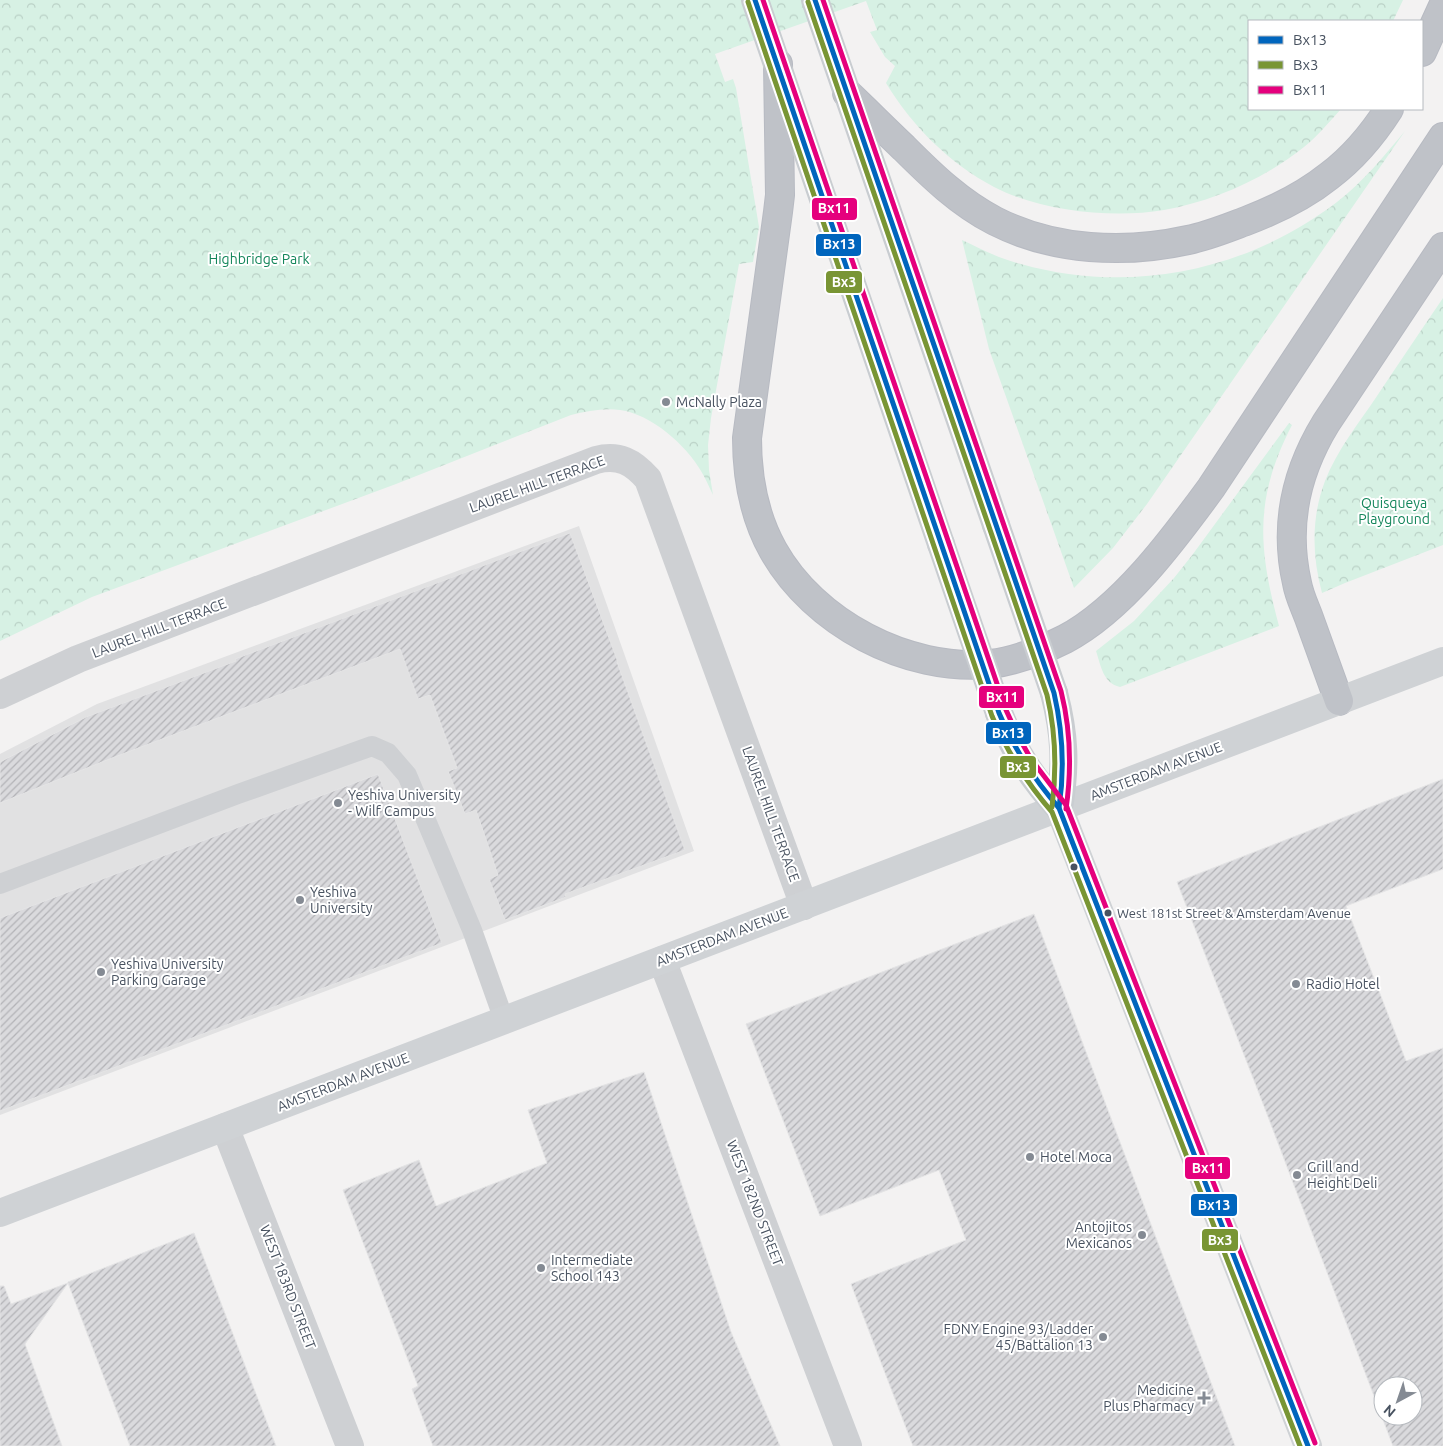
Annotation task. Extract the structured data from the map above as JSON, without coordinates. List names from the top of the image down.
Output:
{
  "streets": {
    "main road": ["AMSTERDAM AVENUE"],
    "street": ["LAUREL HILL TERRACE", "WEST 182ND STREET", "WEST 183RD STREET"]
  },
  "crossings": [
    ["LAUREL HILL TERRACE", "AMSTERDAM AVENUE"],
    ["AMSTERDAM AVENUE", "WEST 182ND STREET"],
    ["AMSTERDAM AVENUE", "WEST 183RD STREET"]
  ],
  "parks": ["Highbridge Park", "Quisqueya Playground"],
  "places": {
    "other": [
      "McNally Plaza",
      "Yeshiva University - Wilf Campus",
      "Yeshiva University",
      "West 181st Street & Amsterdam Avenue",
      "Yeshiva University Parking Garage",
      "Radio Hotel",
      "Hotel Moca",
      "Grill and Height Deli",
      "Antojitos Mexicanos",
      "Intermediate School 143",
      "FDNY Engine 93/Ladder 45/Battalion 13"
    ],
    "health": ["Medicine Plus Pharmacy"]
  },
  "lines": ["transit line Bx13", "transit line Bx11", "transit line Bx3"],
  "legend": ["Bx13", "Bx3", "Bx11"],
  "north": "bottom left"
}
